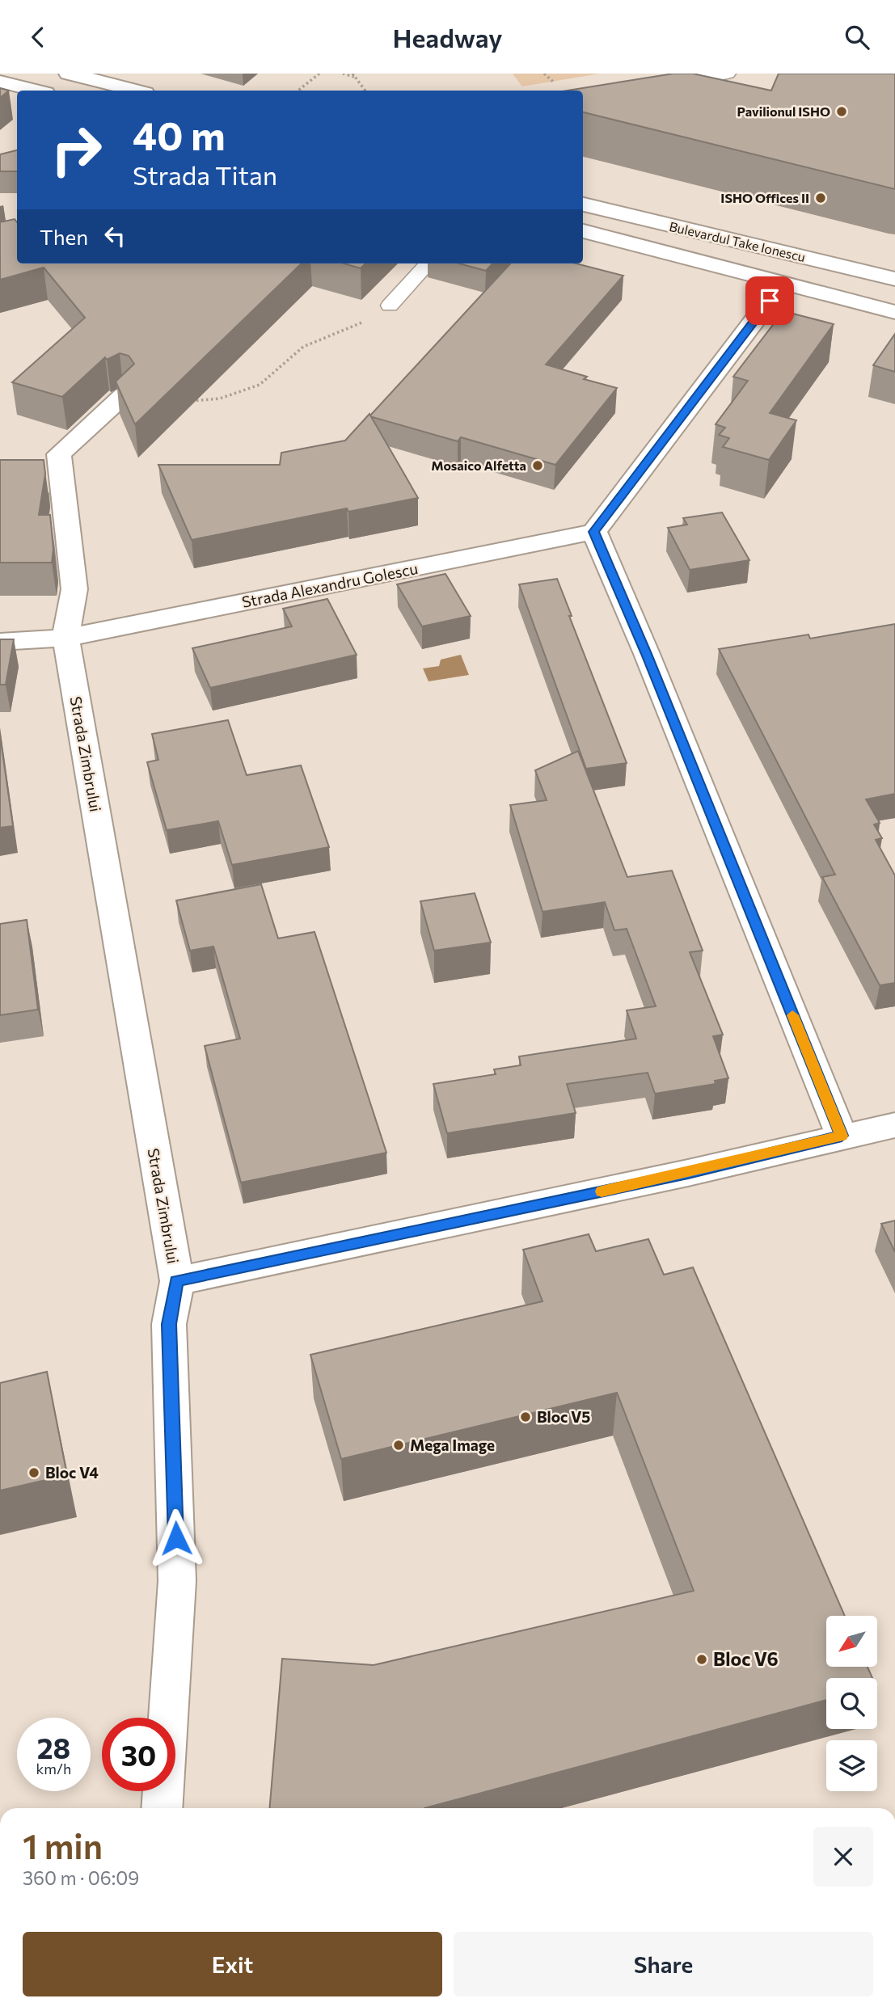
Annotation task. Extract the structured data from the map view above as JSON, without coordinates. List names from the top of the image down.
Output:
{
  "streets": {
    "street": ["Bulevardul Take Ionescu", "Strada Alexandru Golescu", "Strada Zimbrului"]
  },
  "crossings": [
    ["Strada Alexandru Golescu", "Strada Zimbrului"]
  ],
  "places": [
    "Pavilionul ISHO",
    "ISHO Offices II",
    "Mosaico Alfetta",
    "Bloc V5",
    "Mega Image",
    "Bloc V4",
    "Bloc V6"
  ],
  "north": "bottom left",
  "page": {
    "header": "Headway",
    "turn": ["40 m", "Strada Titan"],
    "then": "Then",
    "speed": "28 km/h",
    "limit": "30",
    "heading": ["1 min", "360 m · 06:09"],
    "buttons": ["Exit", "Share"]
  }
}
